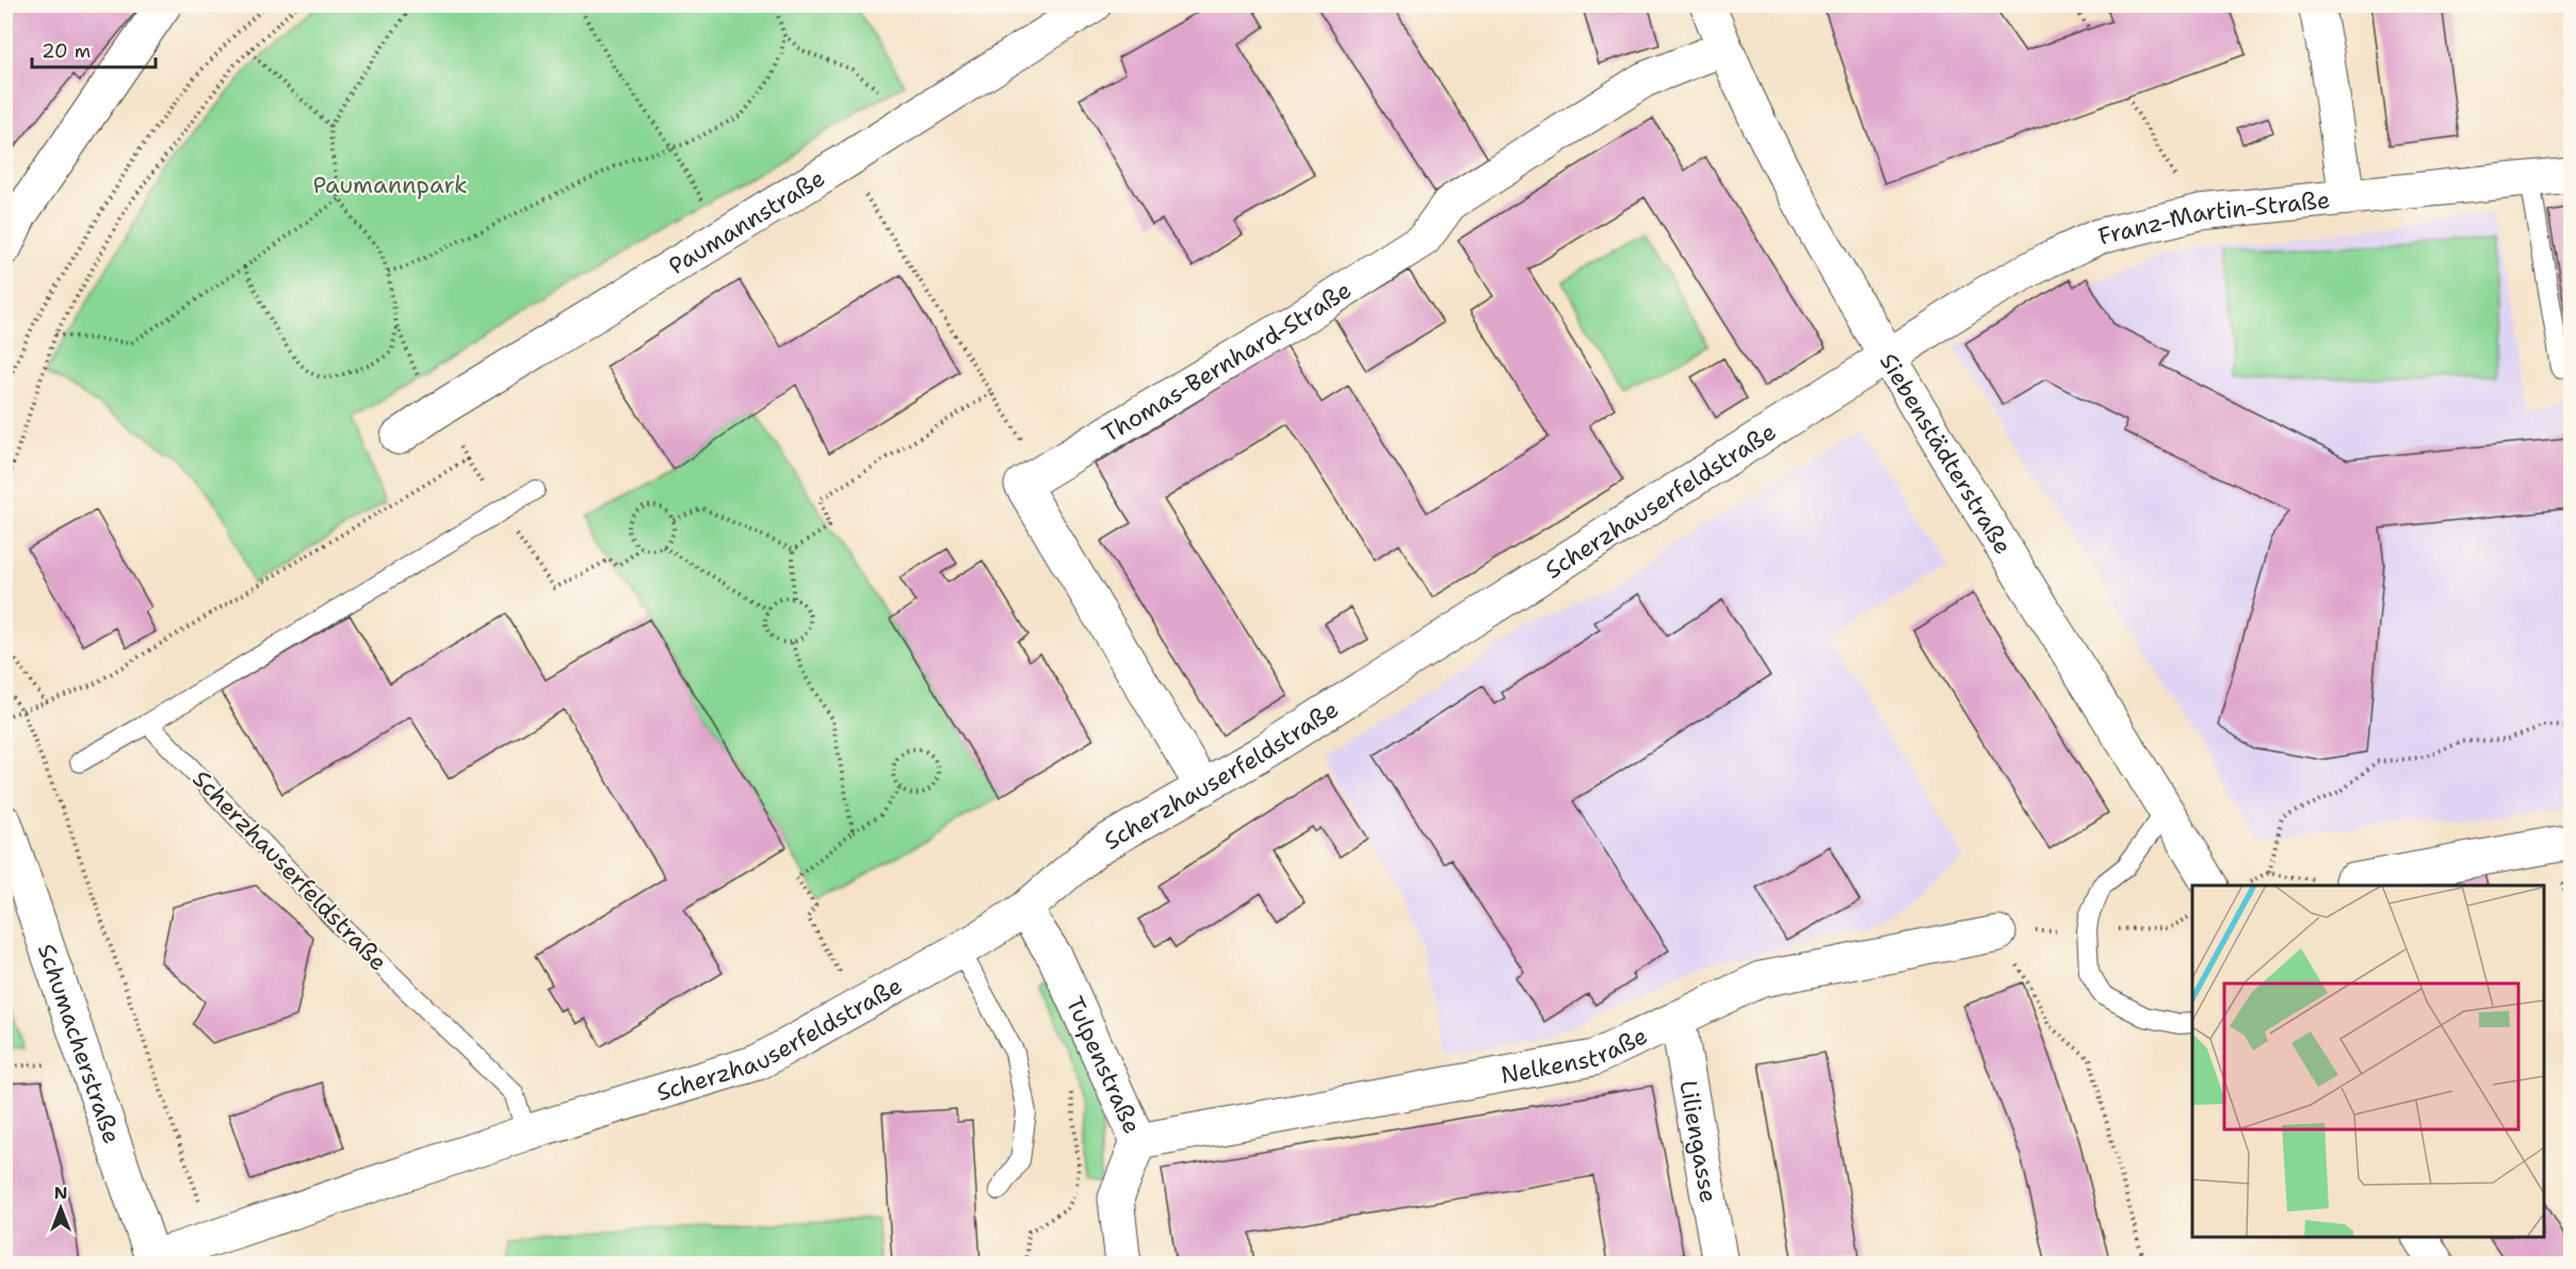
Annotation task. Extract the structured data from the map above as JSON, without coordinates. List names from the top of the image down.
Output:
{
  "streets": {
    "street": [
      "Franz-Martin-Straße",
      "Paumannstraße",
      "Thomas-Bernhard-Straße",
      "Siebenstädterstraße",
      "Scherzhauserfeldstraße",
      "Schumacherstraße",
      "Nelkenstraße",
      "Tulpenstraße",
      "Liliengasse"
    ]
  },
  "crossings": [
    ["Franz-Martin-Straße", "Siebenstädterstraße"],
    ["Franz-Martin-Straße", "Scherzhauserfeldstraße"],
    ["Thomas-Bernhard-Straße", "Siebenstädterstraße"],
    ["Siebenstädterstraße", "Scherzhauserfeldstraße"],
    ["Scherzhauserfeldstraße", "Schumacherstraße"],
    ["Scherzhauserfeldstraße", "Tulpenstraße"],
    ["Nelkenstraße", "Tulpenstraße"],
    ["Nelkenstraße", "Liliengasse"]
  ],
  "parks": ["Paumannpark"],
  "scale_bar": "20 m",
  "north": "top"
}
